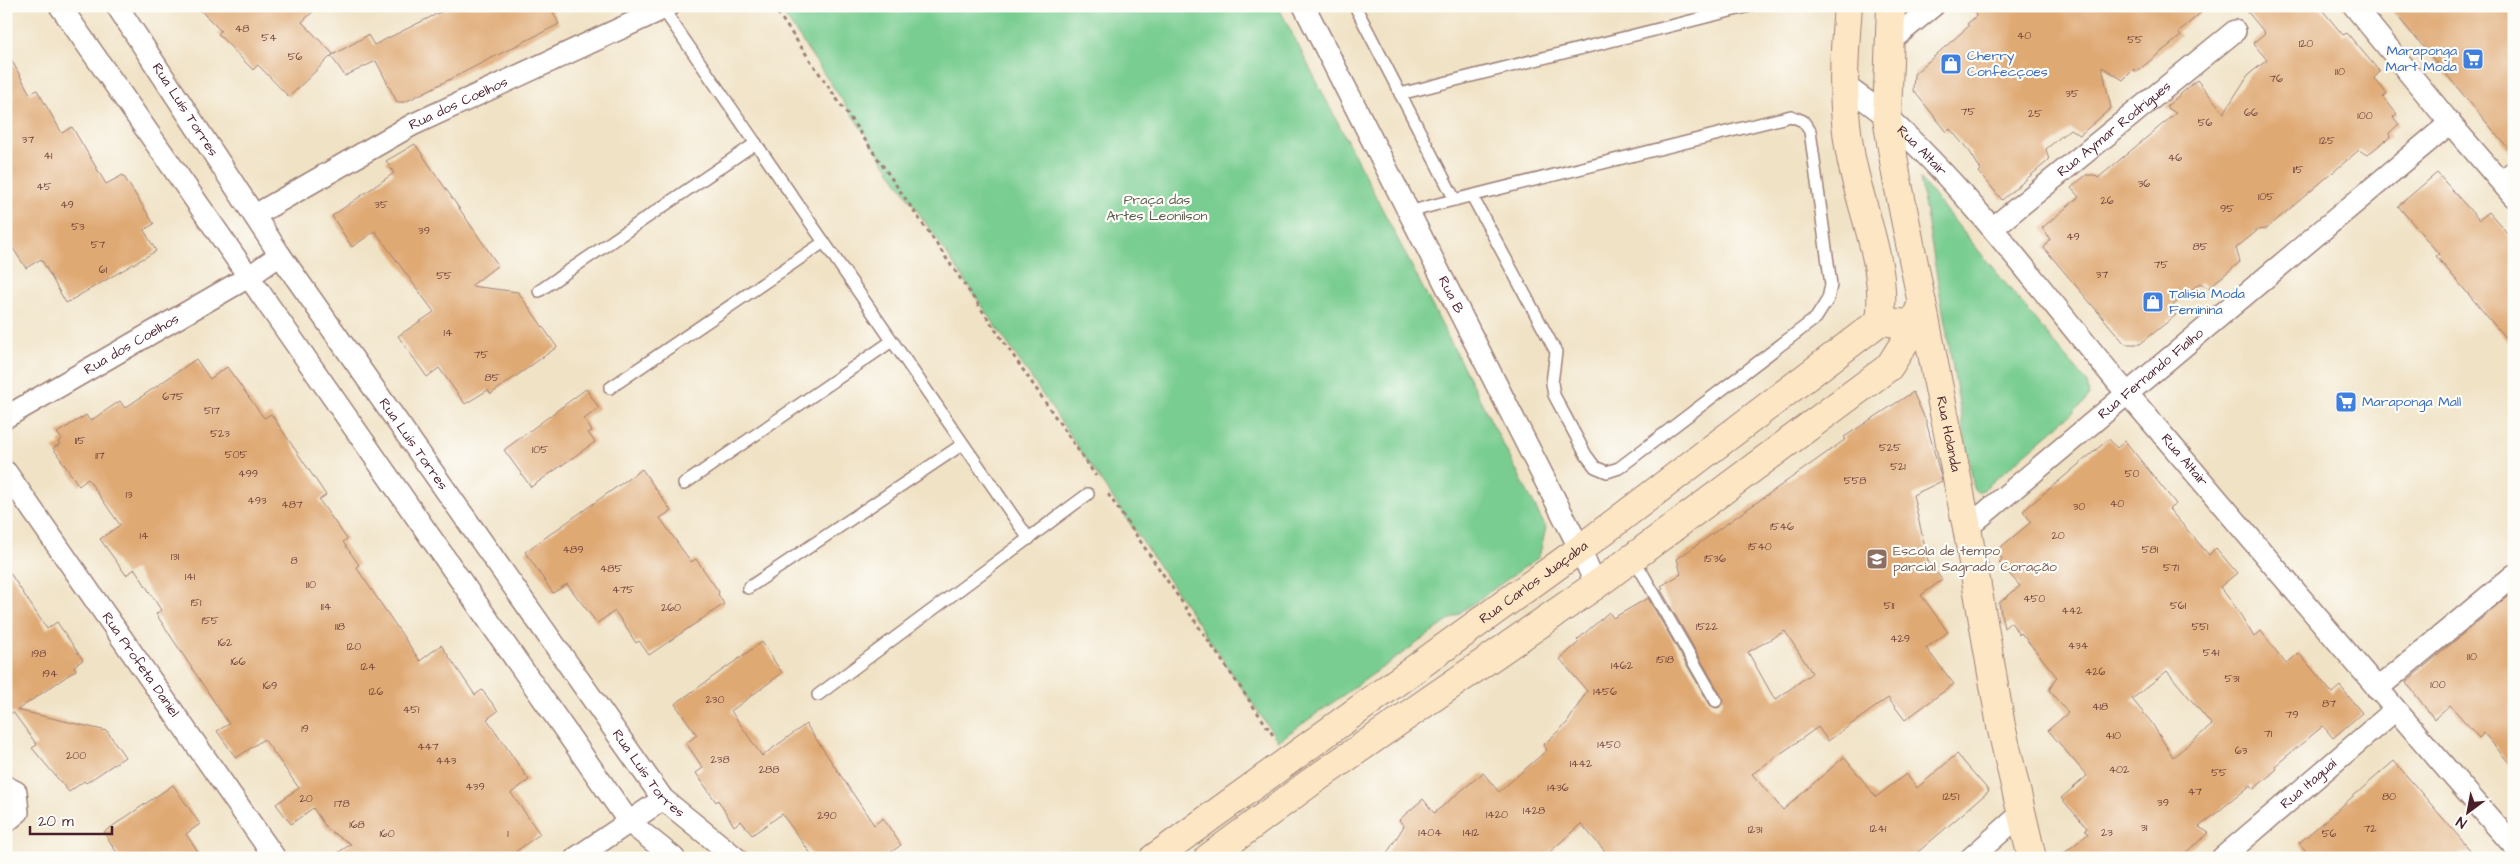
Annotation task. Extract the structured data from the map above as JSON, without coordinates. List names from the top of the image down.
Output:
{
  "streets": {
    "street": [
      "Rua dos Coelhos",
      "Rua Luís Torres",
      "Rua Aymar Rodrigues",
      "Rua Altair",
      "Rua B",
      "Rua Fernando Fialho",
      "Rua Holanda",
      "Rua Carlos Juaçaba",
      "Rua Profeta Daniel",
      "Rua Itaguaí"
    ]
  },
  "crossings": [
    ["Rua dos Coelhos", "Rua Luís Torres"],
    ["Rua Aymar Rodrigues", "Rua Altair"],
    ["Rua Altair", "Rua Fernando Fialho"],
    ["Rua Altair", "Rua Holanda"],
    ["Rua Altair", "Rua Itaguaí"],
    ["Rua B", "Rua Carlos Juaçaba"],
    ["Rua Fernando Fialho", "Rua Holanda"]
  ],
  "parks": ["Praça das Artes Leonilson"],
  "places": {
    "supermarket": ["Maraponga Mart Moda", "Maraponga Mall"],
    "shop": ["Cherry Confecçoes", "Talisia Moda Feminina"],
    "school or university": ["Escola de tempo parcial Sagrado Coração"]
  },
  "house_numbers": [
    "48",
    "40",
    "54",
    "55",
    "120",
    "56",
    "110",
    "76",
    "35",
    "75",
    "66",
    "25",
    "100",
    "56",
    "37",
    "125",
    "41",
    "46",
    "115",
    "36",
    "45",
    "105",
    "26",
    "49",
    "35",
    "95",
    "53",
    "39",
    "49",
    "57",
    "85",
    "75",
    "61",
    "37",
    "55",
    "14",
    "75",
    "85",
    "675",
    "517",
    "523",
    "115",
    "525",
    "105",
    "505",
    "117",
    "521",
    "499",
    "50",
    "558",
    "13",
    "493",
    "40",
    "487",
    "30",
    "1546",
    "14",
    "20",
    "1540",
    "489",
    "581",
    "131",
    "1536",
    "8",
    "571",
    "485",
    "141",
    "110",
    "475",
    "450",
    "151",
    "511",
    "561",
    "114",
    "260",
    "442",
    "155",
    "118",
    "1522",
    "551",
    "429",
    "162",
    "434",
    "120",
    "541",
    "198",
    "110",
    "1518",
    "166",
    "1462",
    "124",
    "426",
    "194",
    "531",
    "100",
    "169",
    "126",
    "1456",
    "230",
    "87",
    "418",
    "451",
    "79",
    "19",
    "71",
    "410",
    "1450",
    "447",
    "63",
    "200",
    "238",
    "443",
    "1442",
    "288",
    "402",
    "55",
    "439",
    "1436",
    "47",
    "1251",
    "80",
    "20",
    "39",
    "178",
    "1428",
    "1420",
    "290",
    "168",
    "31",
    "1241",
    "72",
    "1231",
    "1404",
    "1412",
    "23",
    "160",
    "1",
    "56"
  ],
  "scale_bar": "20 m",
  "north": "bottom left"
}
